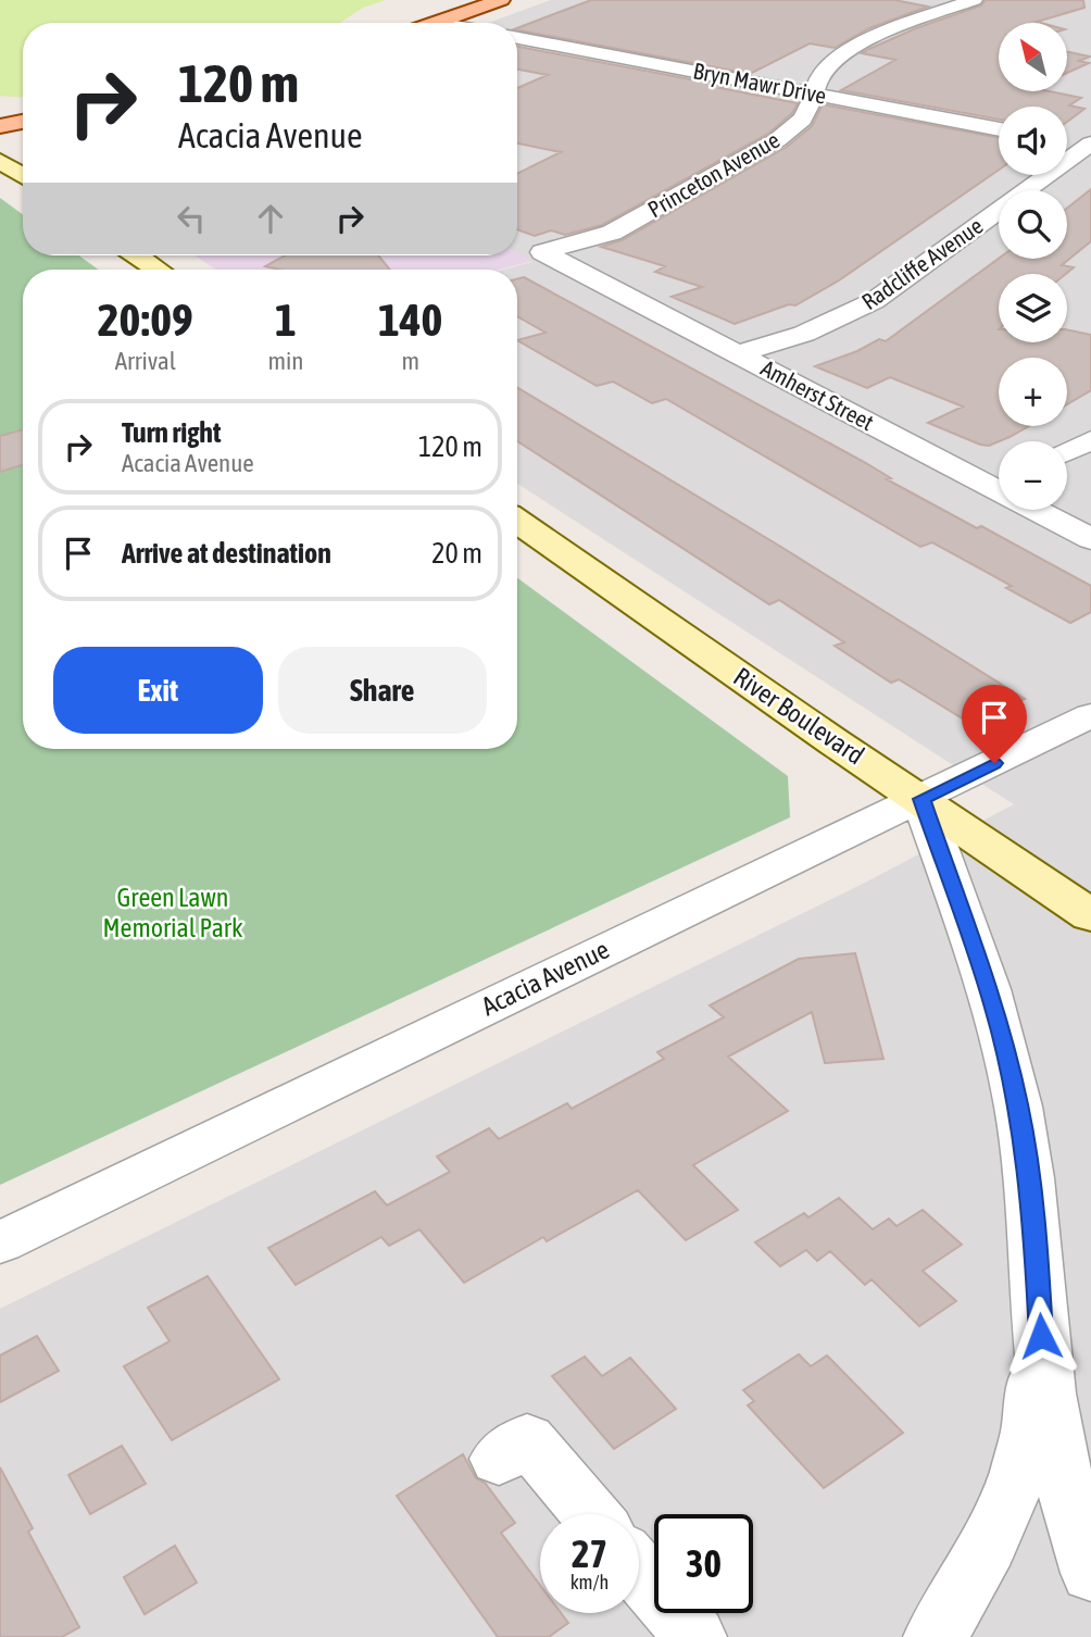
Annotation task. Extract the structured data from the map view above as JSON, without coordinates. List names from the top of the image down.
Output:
{
  "streets": {
    "main road": ["River Boulevard"],
    "street": [
      "Bryn Mawr Drive",
      "Princeton Avenue",
      "Radcliffe Avenue",
      "Amherst Street",
      "Acacia Avenue"
    ]
  },
  "crossings": [
    ["Bryn Mawr Drive", "Princeton Avenue"],
    ["Princeton Avenue", "Amherst Street"],
    ["Radcliffe Avenue", "Amherst Street"],
    ["River Boulevard", "Acacia Avenue"]
  ],
  "parks": ["Green Lawn Memorial Park"],
  "north": "top left",
  "page": {
    "map_buttons": ["+", "−"],
    "turn": ["120 m", "Acacia Avenue"],
    "eta": [
      "20:09",
      "Arrival",
      "1",
      "min",
      "140",
      "m"
    ],
    "list": [
      {
        "name": "Turn right",
        "note": "Acacia Avenue",
        "value": "120 m"
      },
      {
        "name": "Arrive at destination",
        "value": "20 m"
      }
    ],
    "buttons": ["Exit", "Share"],
    "speed": "27 km/h",
    "limit": "30"
  }
}
